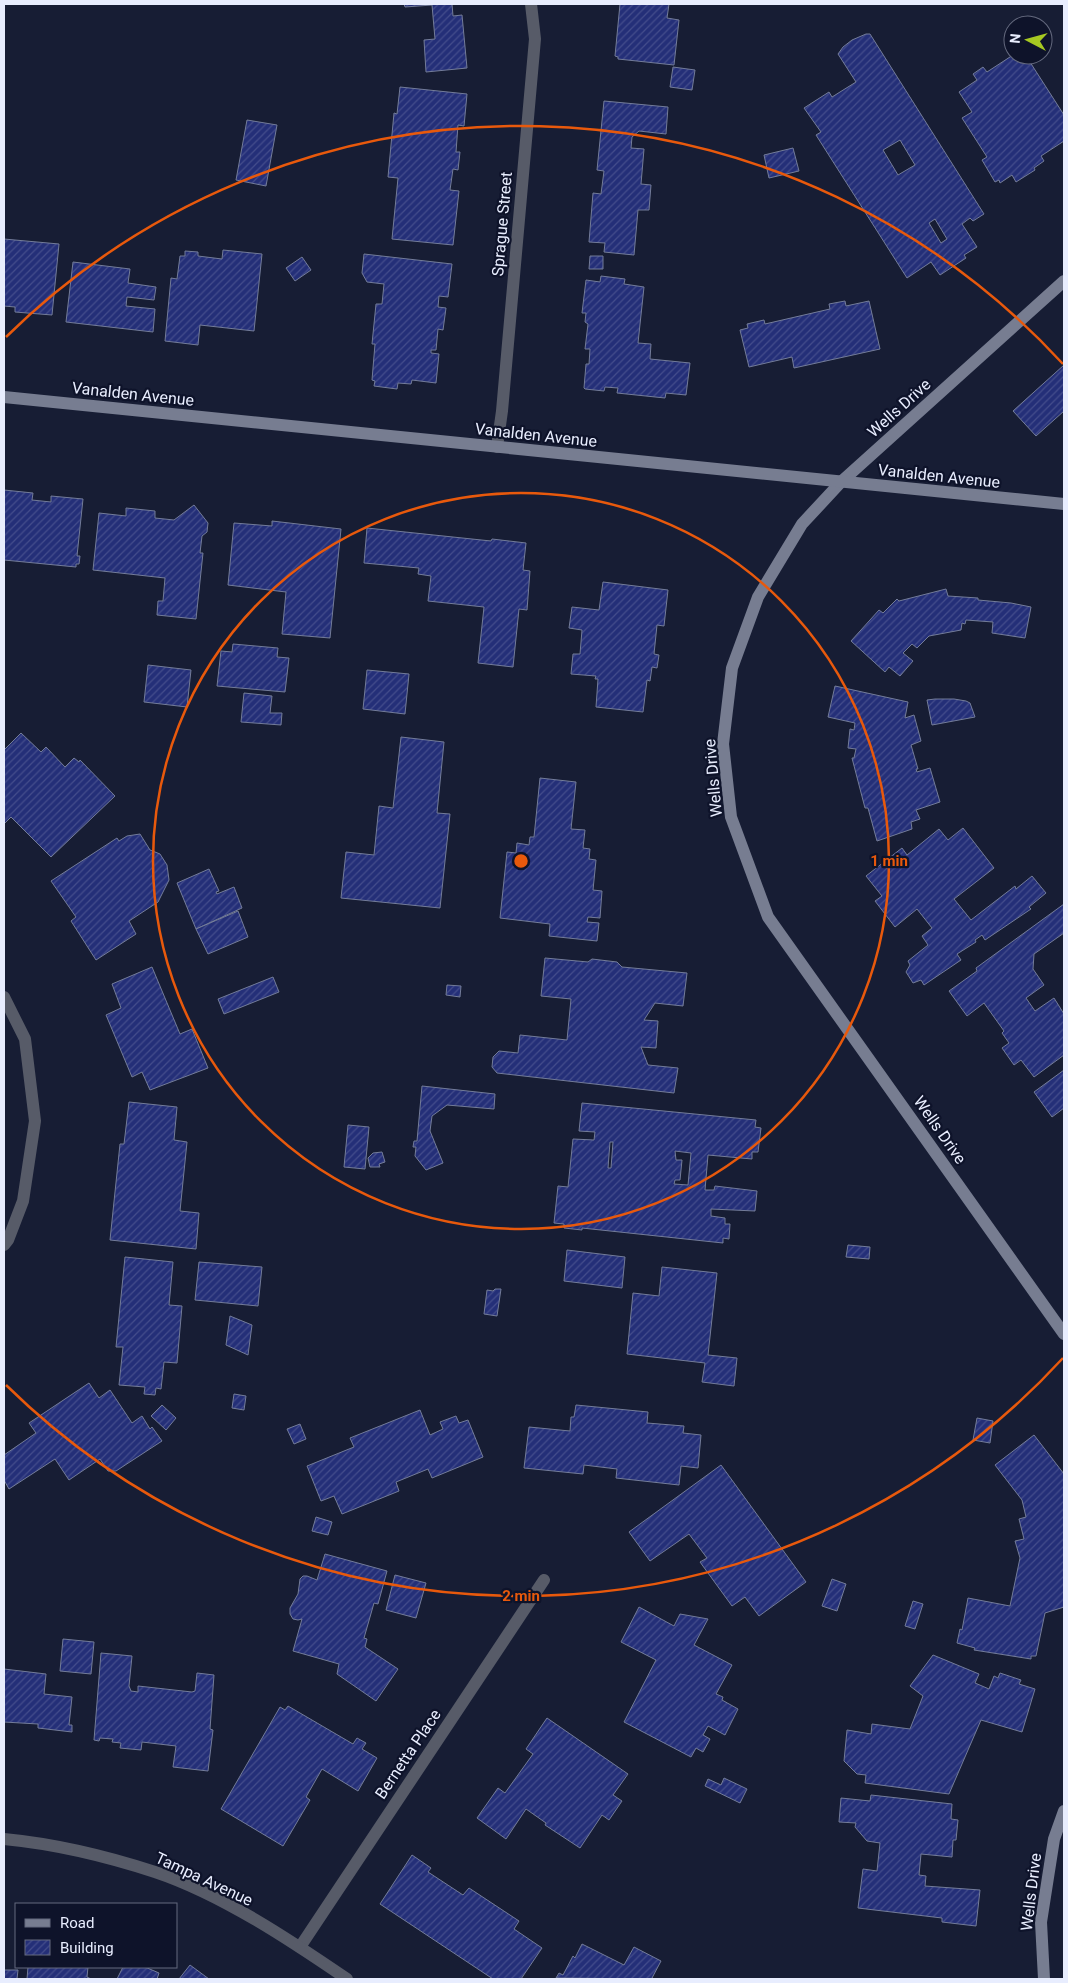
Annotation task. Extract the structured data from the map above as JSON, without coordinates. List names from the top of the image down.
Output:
{
  "streets": {
    "main road": ["Vanalden Avenue", "Wells Drive"],
    "street": ["Sprague Street", "Bernetta Place", "Tampa Avenue"]
  },
  "crossings": [
    ["Sprague Street", "Vanalden Avenue"],
    ["Vanalden Avenue", "Wells Drive"],
    ["Bernetta Place", "Tampa Avenue"]
  ],
  "legend": ["Road", "Building"],
  "north": "left",
  "rings": ["1 min", "2 min"]
}
